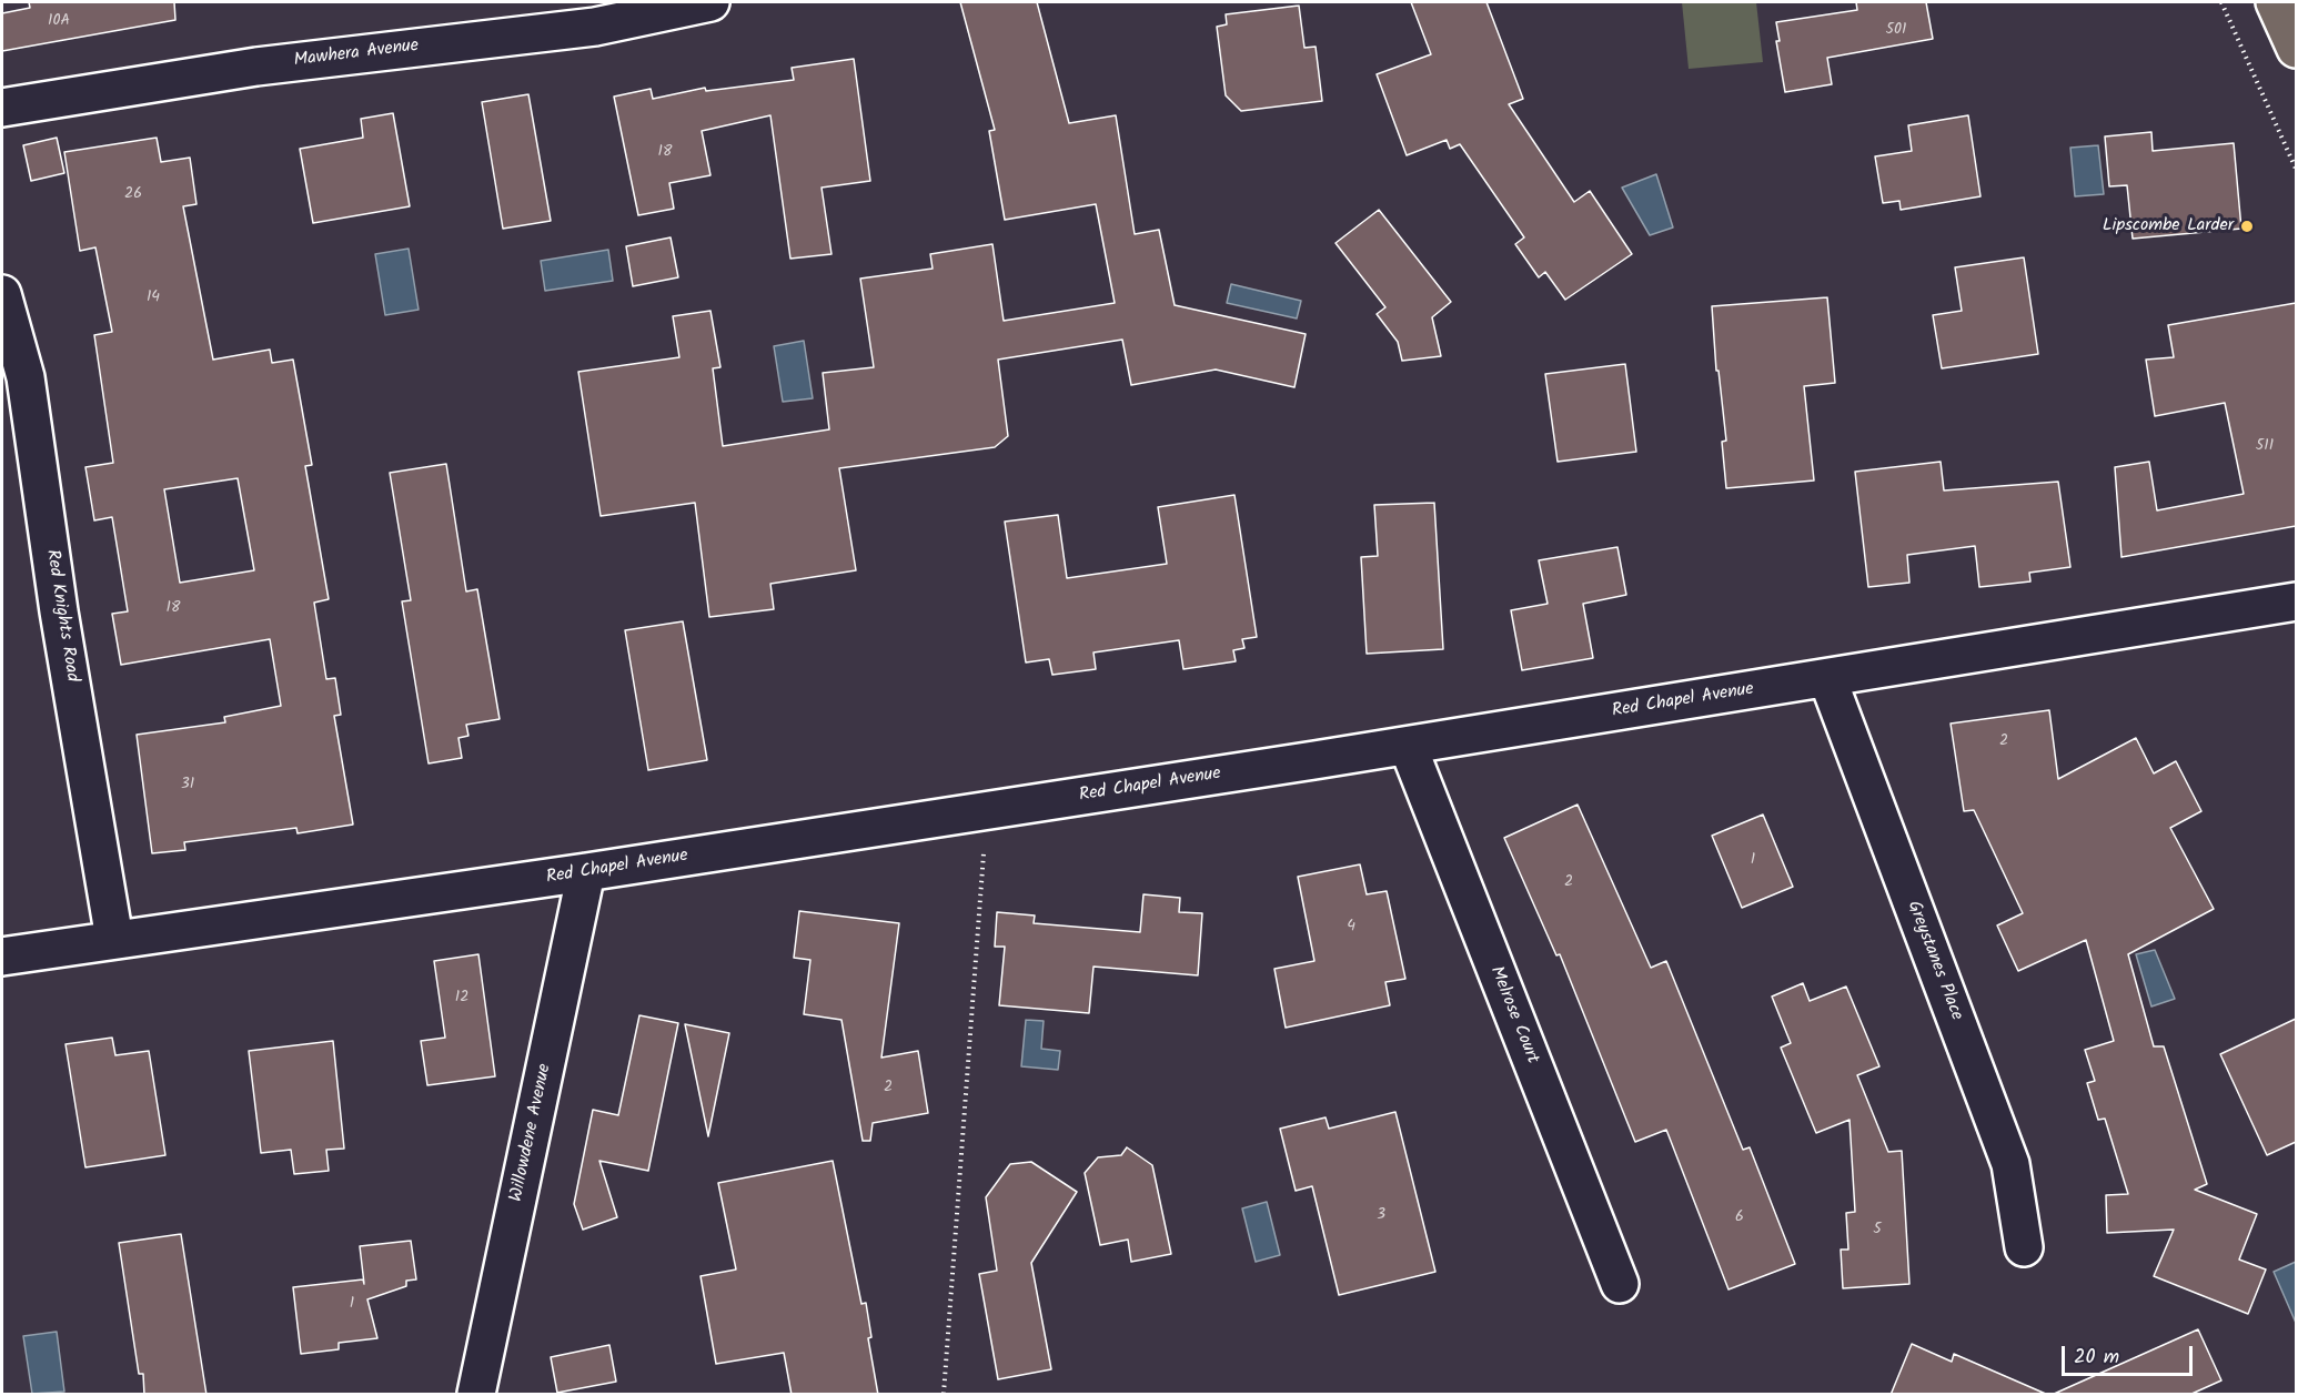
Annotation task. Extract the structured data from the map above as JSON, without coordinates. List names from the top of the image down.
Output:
{
  "streets": {
    "street": [
      "Mawhera Avenue",
      "Red Knights Road",
      "Red Chapel Avenue",
      "Greystanes Place",
      "Melrose Court",
      "Willowdene Avenue"
    ]
  },
  "crossings": [
    ["Red Knights Road", "Red Chapel Avenue"],
    ["Red Chapel Avenue", "Greystanes Place"],
    ["Red Chapel Avenue", "Melrose Court"],
    ["Red Chapel Avenue", "Willowdene Avenue"]
  ],
  "places": ["Lipscombe Larder"],
  "house_numbers": [
    "10A",
    "501",
    "18",
    "26",
    "14",
    "511",
    "18",
    "2",
    "31",
    "1",
    "2",
    "4",
    "12",
    "2",
    "3",
    "6",
    "5",
    "1"
  ],
  "scale_bar": "20 m"
}
